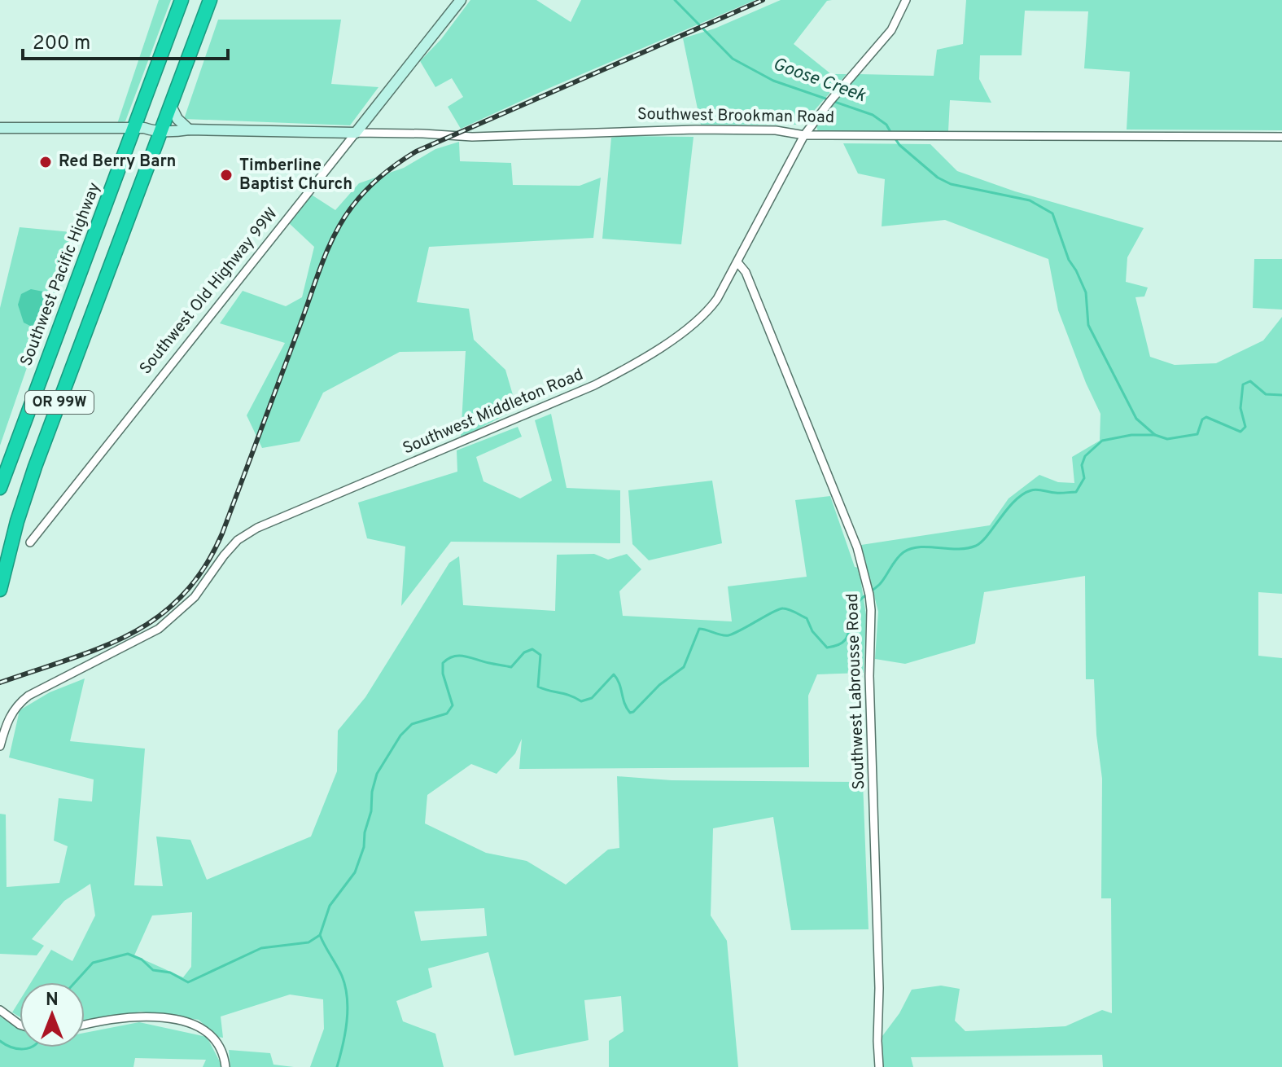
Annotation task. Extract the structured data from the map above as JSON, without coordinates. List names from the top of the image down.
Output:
{
  "streets": {
    "highway": ["Southwest Pacific Highway", "OR 99W"],
    "street": [
      "Southwest Brookman Road",
      "Southwest Old Highway 99W",
      "Southwest Middleton Road",
      "Southwest Labrousse Road"
    ]
  },
  "crossings": [
    ["Southwest Brookman Road", "Southwest Pacific Highway"],
    ["Southwest Brookman Road", "Southwest Old Highway 99W"],
    ["Southwest Brookman Road", "OR 99W"],
    ["Southwest Brookman Road", "Southwest Middleton Road"],
    ["Southwest Middleton Road", "Southwest Labrousse Road"]
  ],
  "water": ["Goose Creek"],
  "places": ["Red Berry Barn", "Timberline Baptist Church"],
  "scale_bar": "200 m",
  "north": "top"
}
